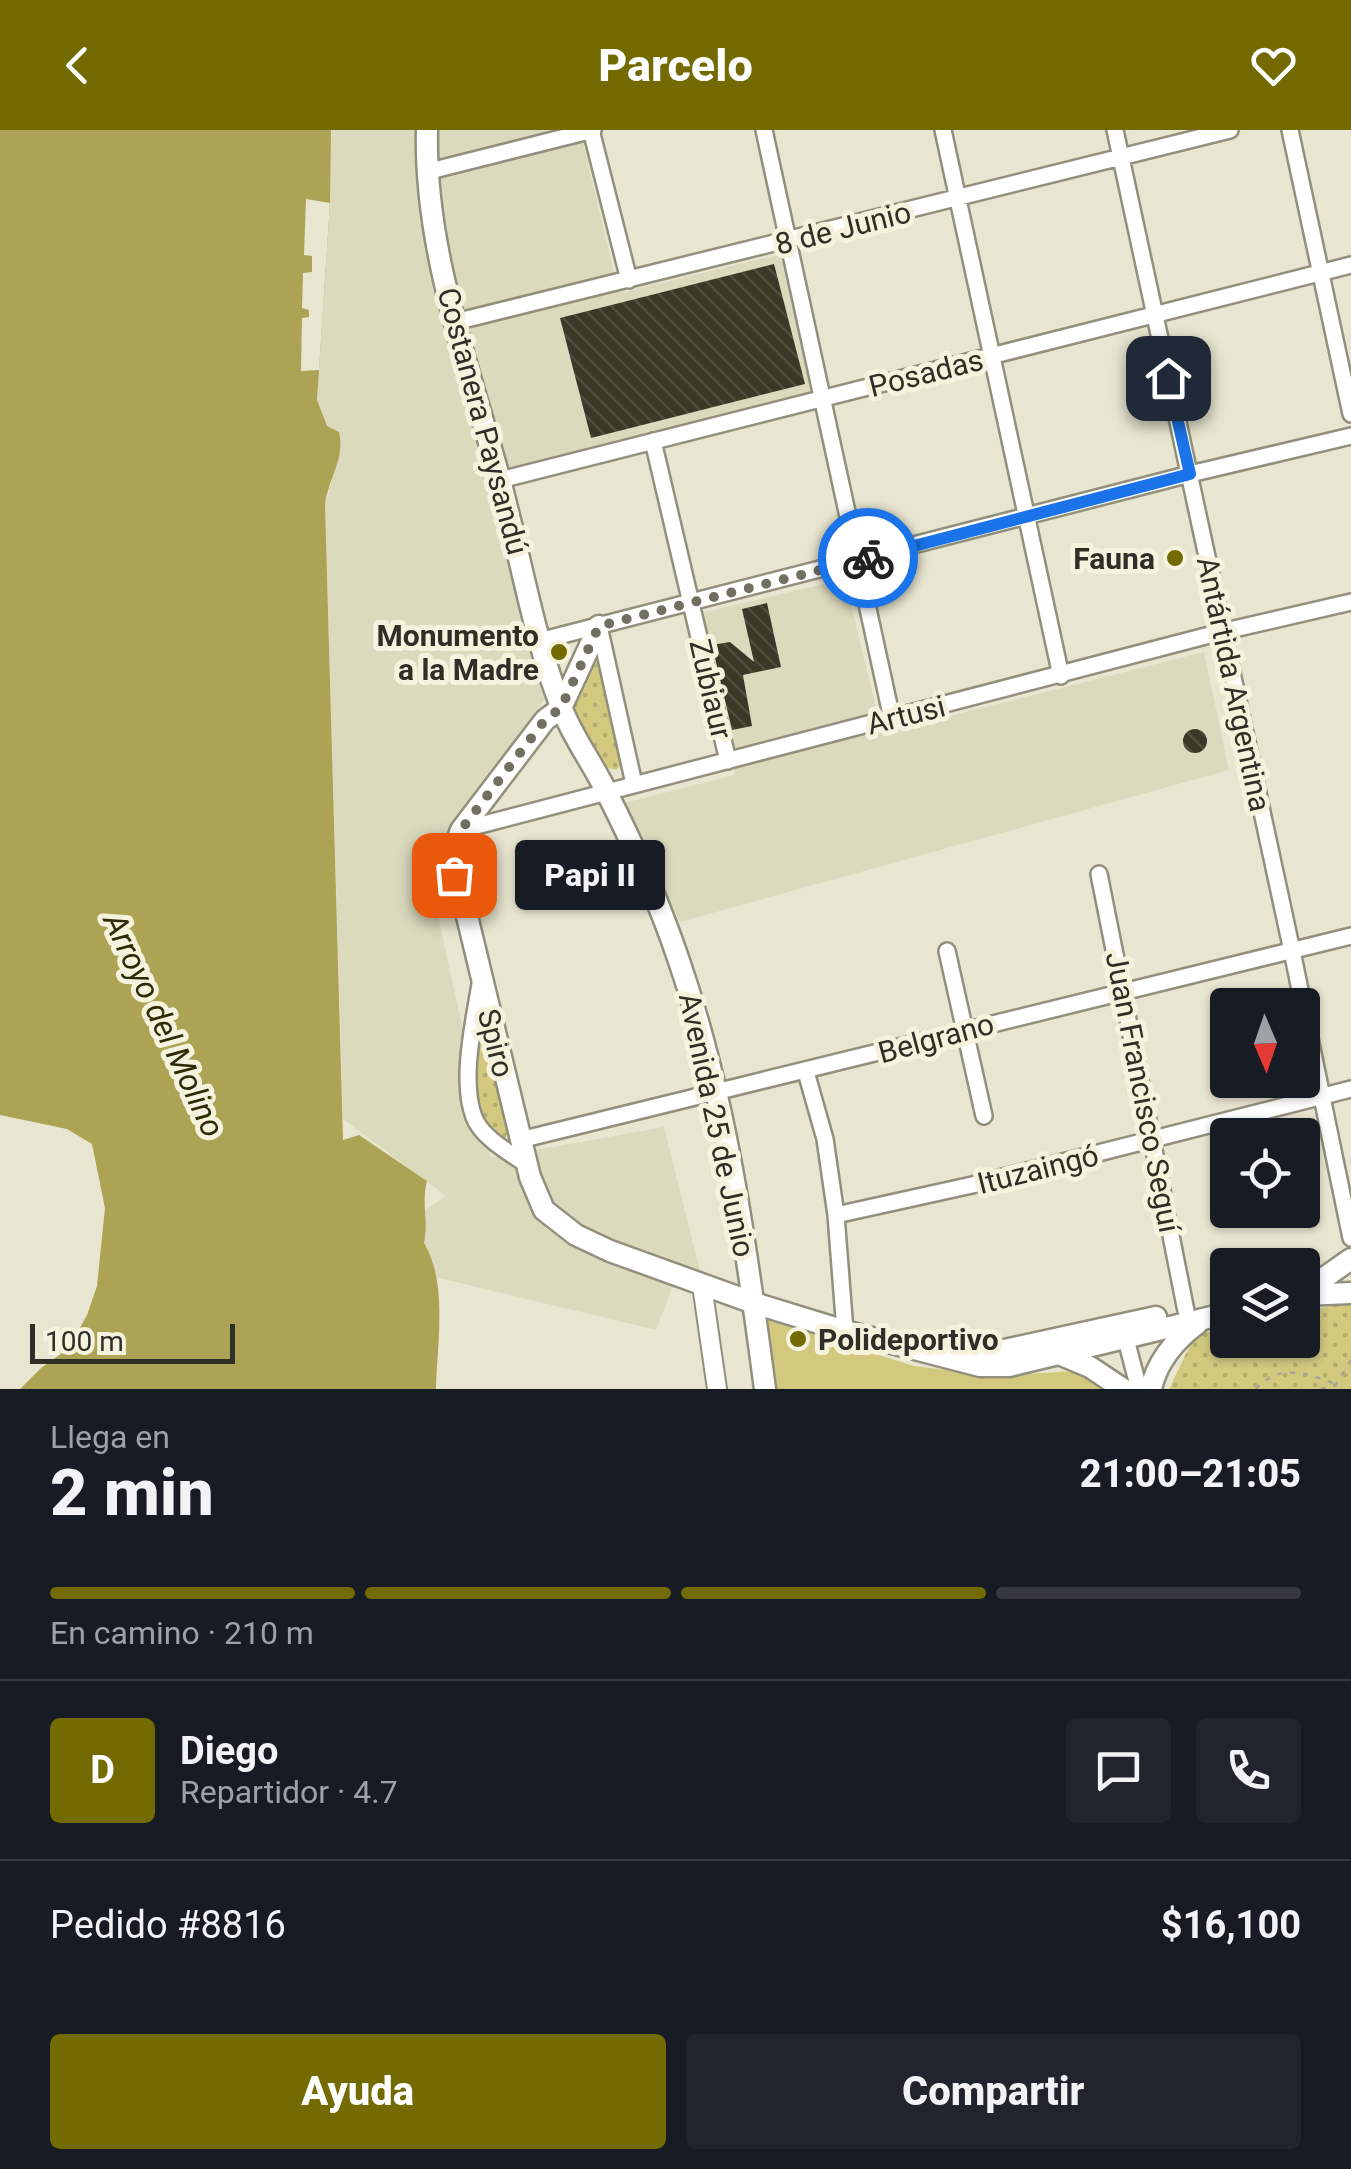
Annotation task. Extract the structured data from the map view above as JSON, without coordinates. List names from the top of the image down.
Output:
{
  "streets": {
    "main road": ["Costanera Paysandú", "Spiro", "Avenida 25 de Junio"],
    "street": [
      "8 de Junio",
      "Posadas",
      "Antártida Argentina",
      "Zubiaur",
      "Artusi",
      "Belgrano",
      "Juan Francisco Seguí",
      "Ituzaingó"
    ]
  },
  "crossings": [
    ["8 de Junio", "Costanera Paysandú"],
    ["8 de Junio", "Antártida Argentina"],
    ["Posadas", "Costanera Paysandú"],
    ["Posadas", "Antártida Argentina"],
    ["Posadas", "Zubiaur"],
    ["Costanera Paysandú", "Avenida 25 de Junio"],
    ["Antártida Argentina", "Artusi"],
    ["Antártida Argentina", "Belgrano"],
    ["Antártida Argentina", "Ituzaingó"],
    ["Zubiaur", "Artusi"],
    ["Artusi", "Spiro"],
    ["Artusi", "Avenida 25 de Junio"],
    ["Belgrano", "Spiro"],
    ["Belgrano", "Juan Francisco Seguí"],
    ["Belgrano", "Avenida 25 de Junio"],
    ["Juan Francisco Seguí", "Ituzaingó"]
  ],
  "water": ["Arroyo del Molino"],
  "places": [
    "Fauna",
    "Monumento a la Madre",
    "Papi II",
    "Polideportivo"
  ],
  "scale_bar": "100 m",
  "north": "bottom",
  "page": {
    "header": "Parcelo",
    "bubble": "Papi II",
    "scale": "100 m",
    "heading": ["2 min", "Llega en", "21:00–21:05"],
    "panel": [
      "Diego",
      "Repartidor · 4.7",
      "Pedido #8816",
      "$16,100"
    ],
    "bar": "En camino · 210 m",
    "round": "D",
    "buttons": ["Ayuda", "Compartir"]
  }
}
